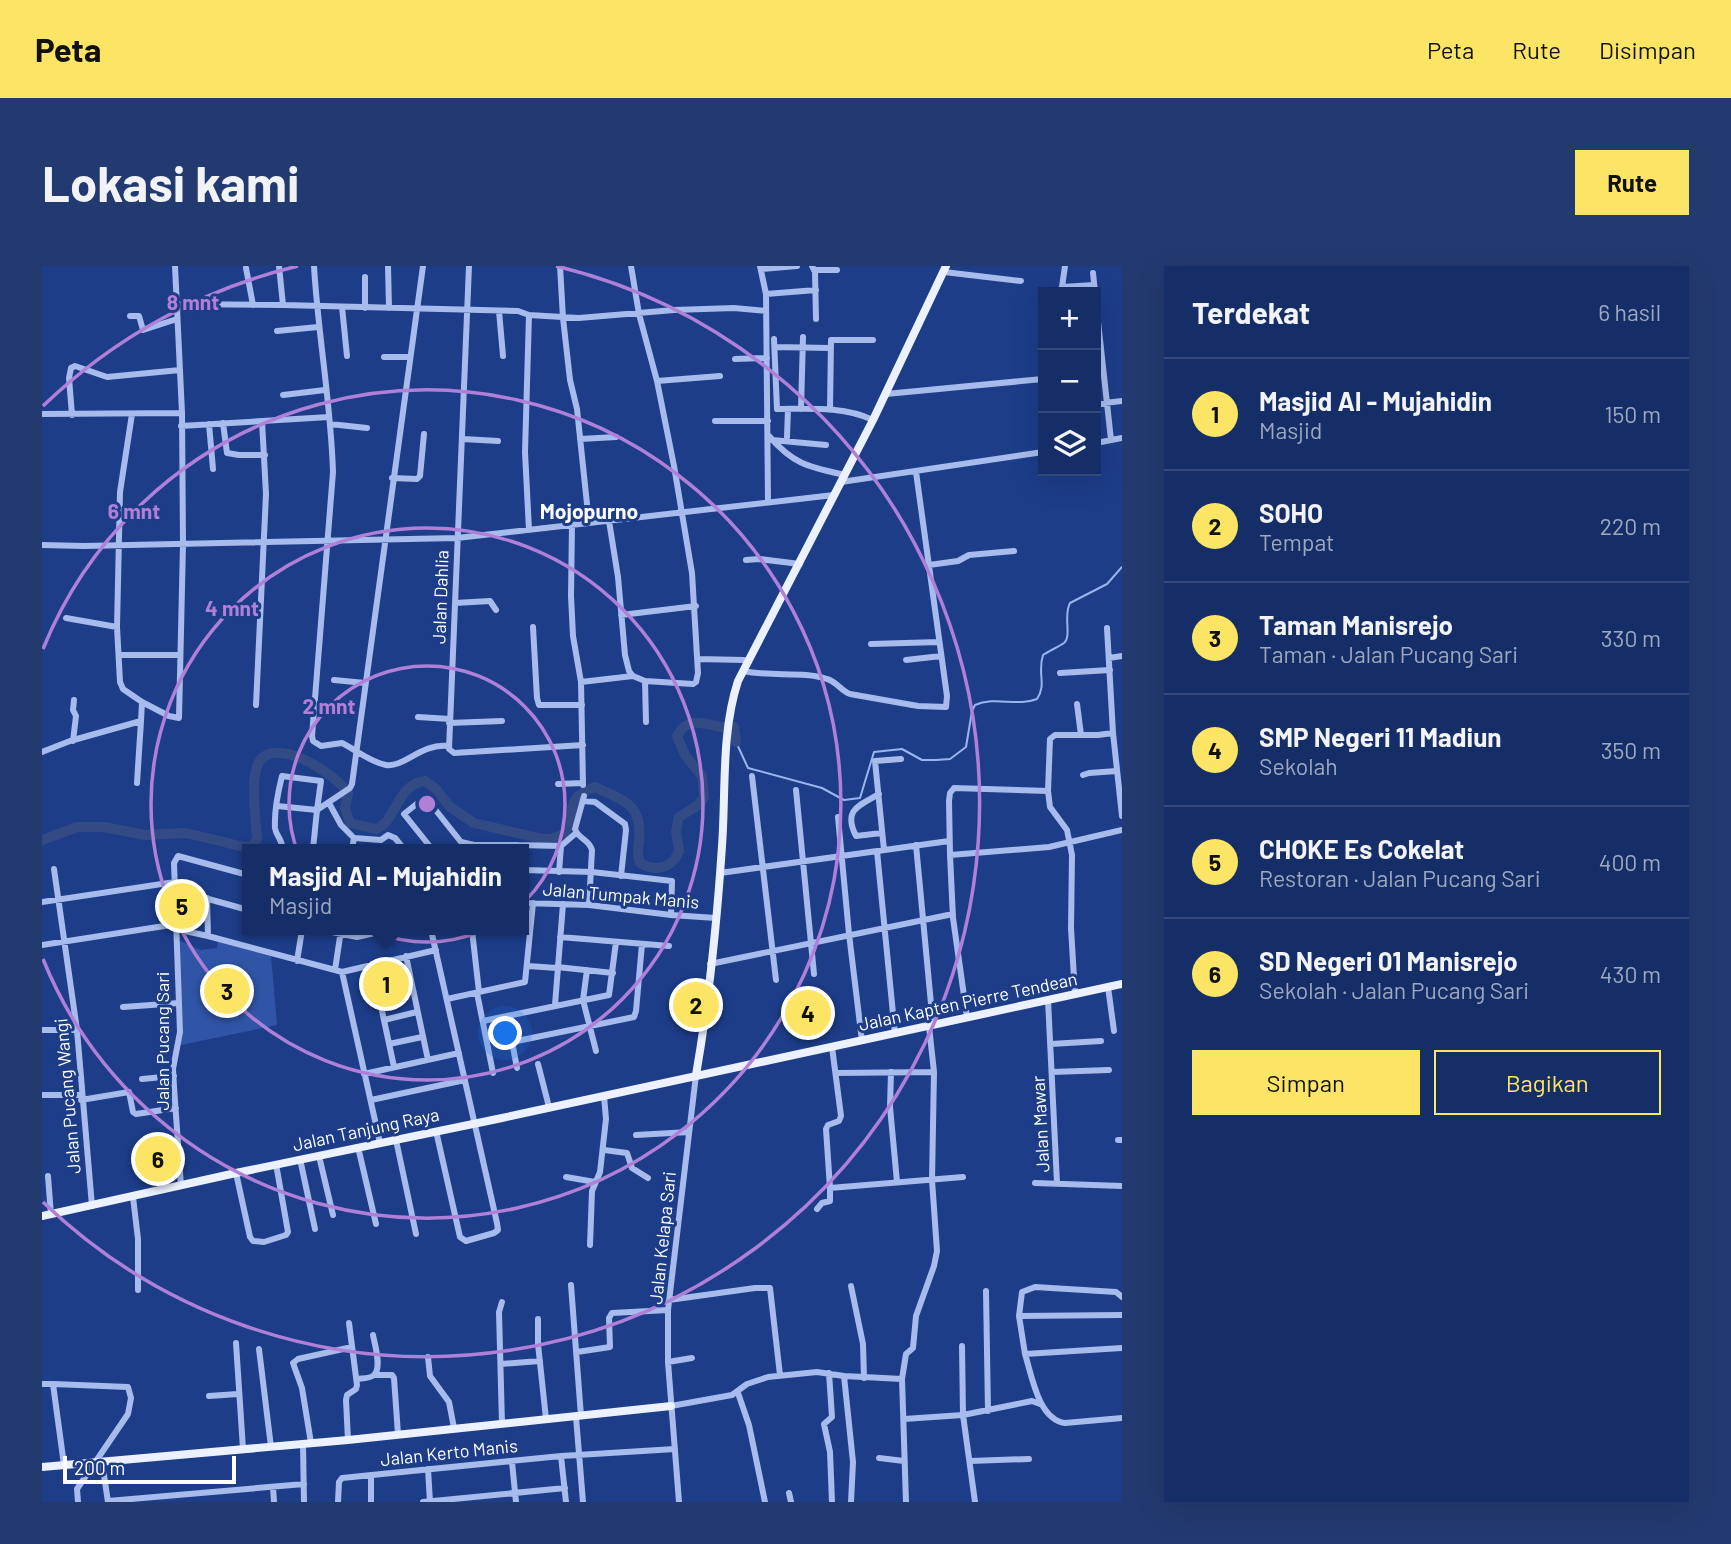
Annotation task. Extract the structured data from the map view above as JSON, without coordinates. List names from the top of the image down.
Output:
{
  "streets": {
    "main road": ["Jalan Kapten Pierre Tendean", "Jalan Tanjung Raya"],
    "street": [
      "Jalan Dahlia",
      "Jalan Tumpak Manis",
      "Jalan Pucang Sari",
      "Jalan Pucang Wangi",
      "Jalan Mawar",
      "Jalan Kelapa Sari",
      "Jalan Kerto Manis"
    ]
  },
  "crossings": [
    ["Jalan Kapten Pierre Tendean", "Jalan Mawar"],
    ["Jalan Kapten Pierre Tendean", "Jalan Tanjung Raya"],
    ["Jalan Kapten Pierre Tendean", "Jalan Kelapa Sari"],
    ["Jalan Pucang Sari", "Jalan Tanjung Raya"],
    ["Jalan Pucang Wangi", "Jalan Tanjung Raya"],
    ["Jalan Tanjung Raya", "Jalan Kelapa Sari"],
    ["Jalan Kelapa Sari", "Jalan Kerto Manis"]
  ],
  "districts": ["Mojopurno"],
  "scale_bar": "200 m",
  "page": {
    "header": "Peta",
    "nav": ["Peta", "Rute", "Disimpan"],
    "buttons": [
      "Rute",
      ["Simpan", "Bagikan"]
    ],
    "title": "Lokasi kami",
    "heading": ["Terdekat", "6 hasil"],
    "map_buttons": ["+", "−"],
    "list": [
      {
        "mark": "1",
        "name": "Masjid Al - Mujahidin",
        "note": "Masjid",
        "value": "150 m"
      },
      {
        "mark": "2",
        "name": "SOHO",
        "note": "Tempat",
        "value": "220 m"
      },
      {
        "mark": "3",
        "name": "Taman Manisrejo",
        "note": "Taman · Jalan Pucang Sari",
        "value": "330 m"
      },
      {
        "mark": "4",
        "name": "SMP Negeri 11 Madiun",
        "note": "Sekolah",
        "value": "350 m"
      },
      {
        "mark": "5",
        "name": "CHOKE Es Cokelat",
        "note": "Restoran · Jalan Pucang Sari",
        "value": "400 m"
      },
      {
        "mark": "6",
        "name": "SD Negeri 01 Manisrejo",
        "note": "Sekolah · Jalan Pucang Sari",
        "value": "430 m"
      }
    ],
    "popup": ["Masjid Al - Mujahidin", "Masjid"],
    "pins": [
      "5",
      "1",
      "3",
      "2",
      "4",
      "6"
    ],
    "scale": "200 m"
  },
  "rings": [
    "8 mnt",
    "6 mnt",
    "4 mnt",
    "2 mnt"
  ]
}
